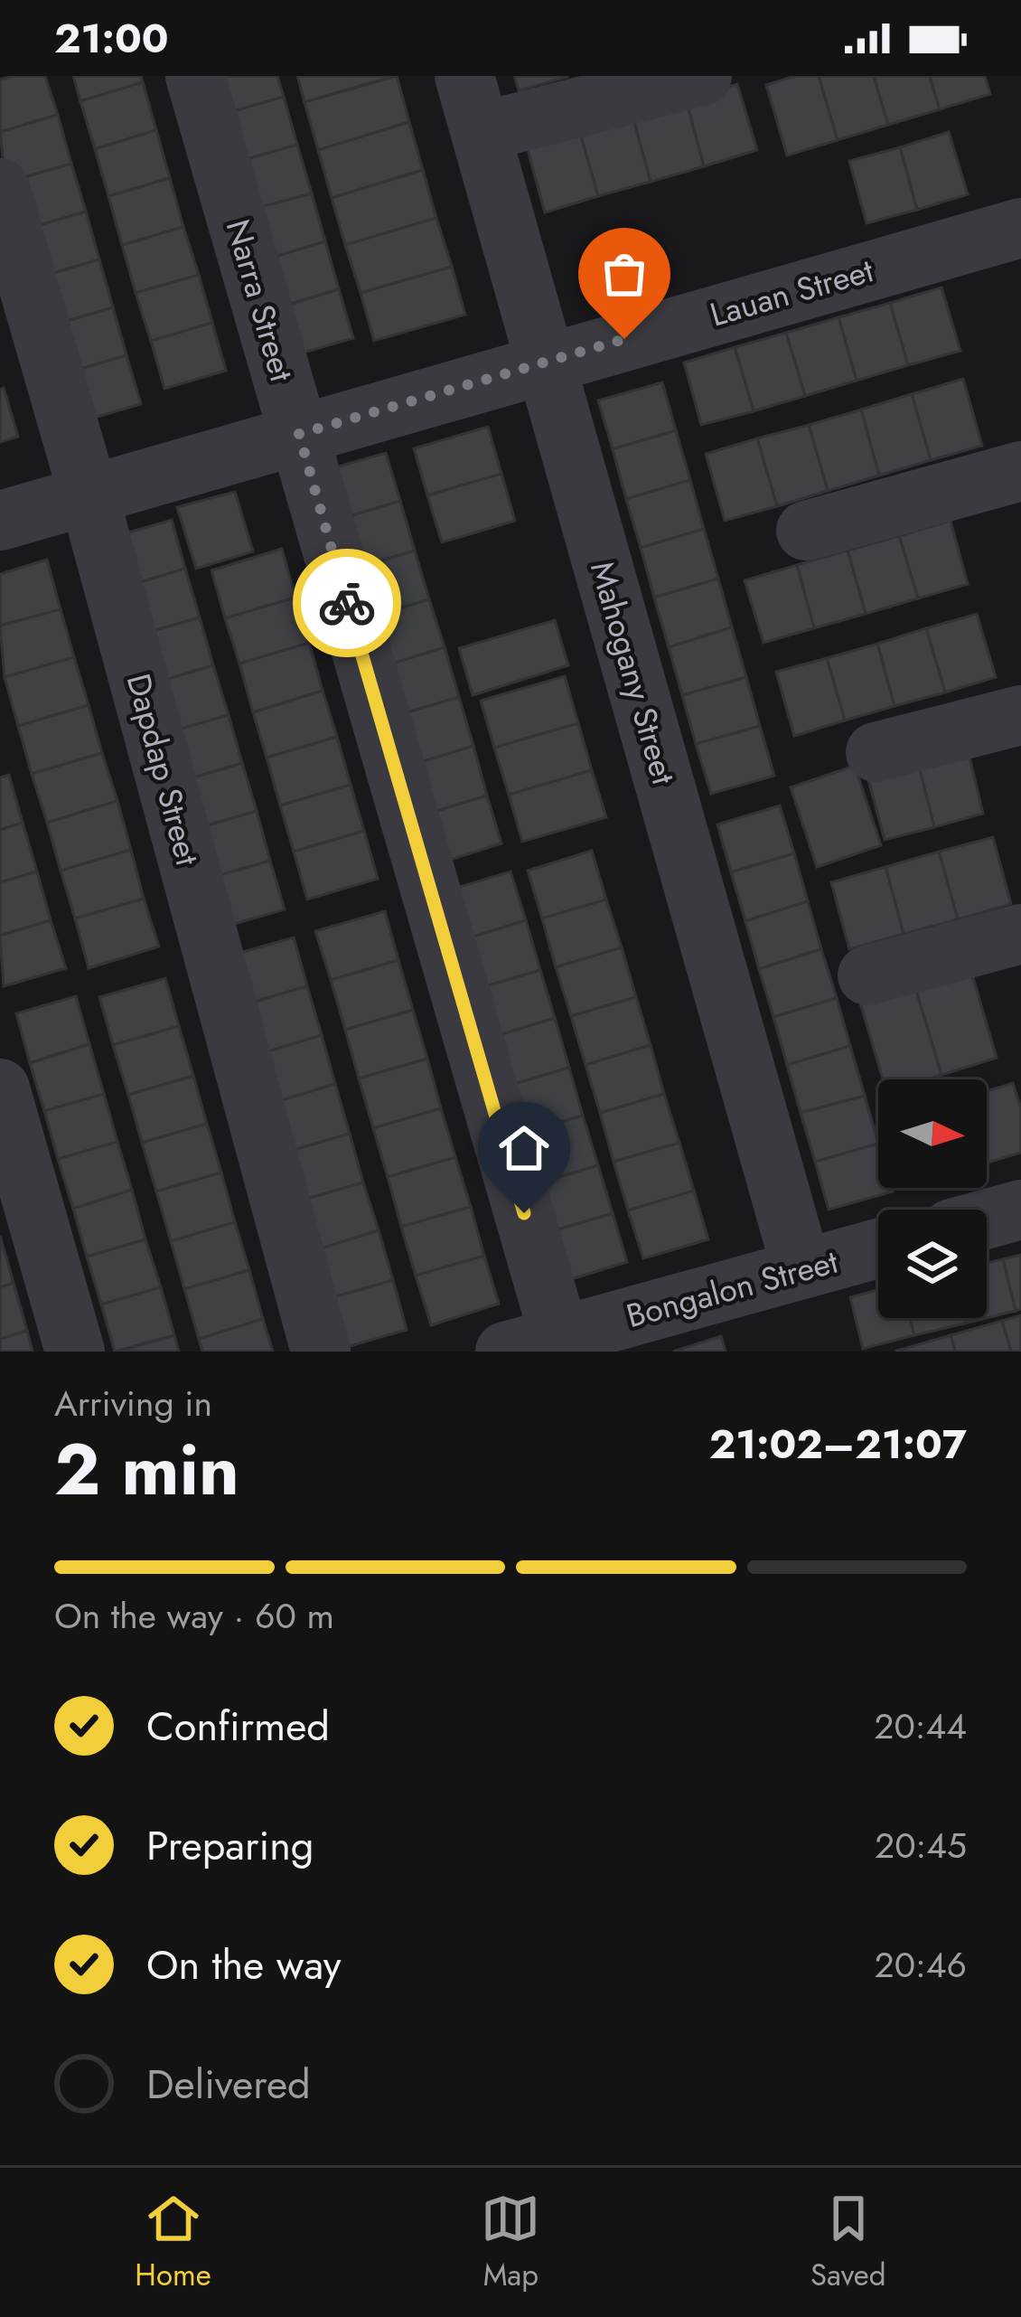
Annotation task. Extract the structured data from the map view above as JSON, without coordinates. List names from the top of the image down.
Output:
{
  "streets": {
    "street": [
      "Lauan Street",
      "Narra Street",
      "Mahogany Street",
      "Dapdap Street",
      "Bongalon Street"
    ]
  },
  "crossings": [
    ["Lauan Street", "Narra Street"],
    ["Lauan Street", "Mahogany Street"],
    ["Lauan Street", "Dapdap Street"],
    ["Narra Street", "Bongalon Street"],
    ["Mahogany Street", "Bongalon Street"]
  ],
  "north": "right",
  "page": {
    "status": "21:00",
    "heading": ["2 min", "Arriving in", "21:02–21:07"],
    "bar": "On the way · 60 m",
    "list": [
      ["Confirmed", "20:44"],
      ["Preparing", "20:45"],
      ["On the way", "20:46"],
      "Delivered"
    ],
    "tabs": ["Home", "Map", "Saved"]
  }
}
